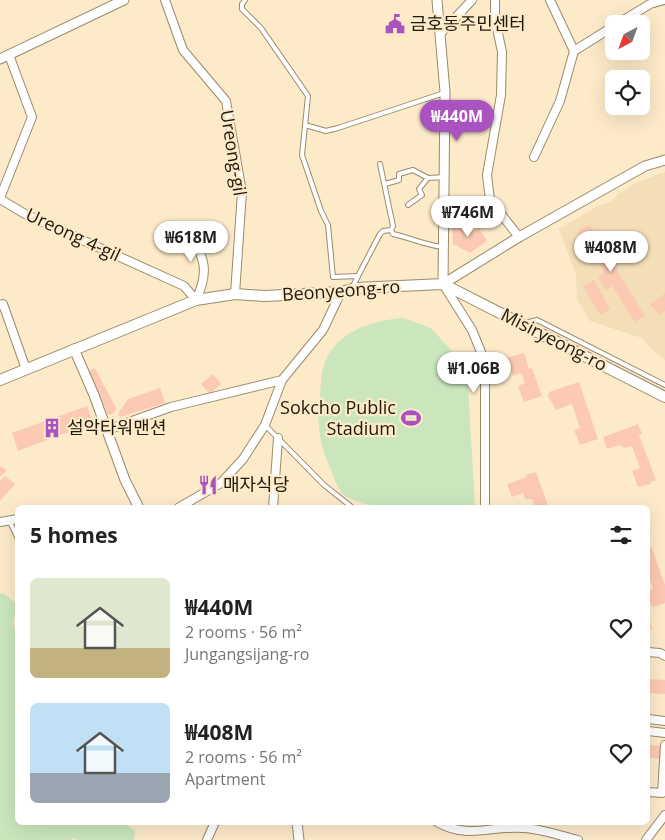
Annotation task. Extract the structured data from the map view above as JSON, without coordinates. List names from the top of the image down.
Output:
{
  "streets": {
    "main road": ["Beonyeong-ro", "Misiryeong-ro"],
    "street": ["Ureong-gil", "Ureong 4-gil"]
  },
  "crossings": [
    ["Ureong-gil", "Beonyeong-ro"],
    ["Ureong 4-gil", "Beonyeong-ro"],
    ["Beonyeong-ro", "Misiryeong-ro"]
  ],
  "places": {
    "public building": ["금호동주민센터"],
    "sports": ["Sokcho Public Stadium"],
    "building": ["설악타워맨션"],
    "restaurant": ["매자식당"]
  },
  "north": "bottom left",
  "page": {
    "price": [
      "₩440M",
      "₩746M",
      "₩618M",
      "₩408M",
      "₩1.06B"
    ],
    "heading": "5 homes",
    "list": [
      {
        "name": "₩440M",
        "note": "2 rooms · 56 m² · Jungangsijang-ro"
      },
      {
        "name": "₩408M",
        "note": "2 rooms · 56 m² · Apartment"
      }
    ]
  }
}
